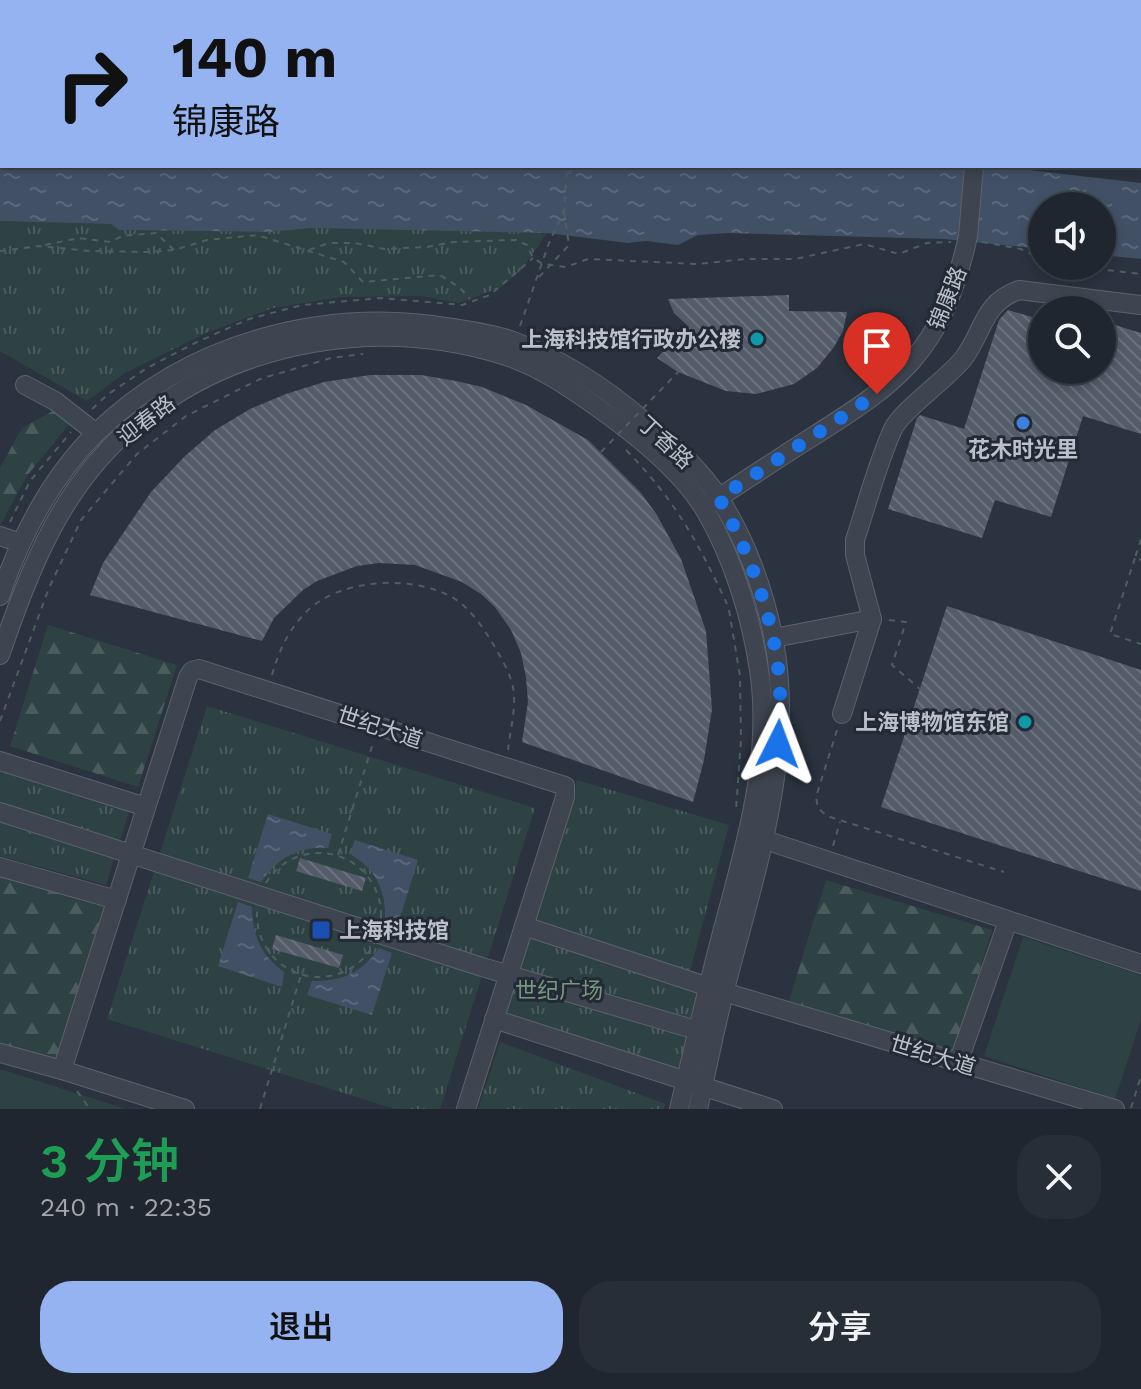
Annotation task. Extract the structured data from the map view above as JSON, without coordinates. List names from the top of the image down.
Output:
{
  "streets": {
    "street": [
      "锦康路",
      "迎春路",
      "丁香路",
      "世纪大道"
    ]
  },
  "crossings": [
    ["锦康路", "丁香路"],
    ["迎春路", "丁香路"],
    ["丁香路", "世纪大道"]
  ],
  "parks": ["世纪广场"],
  "places": {
    "other": ["上海科技馆行政办公楼", "花木时光里", "上海博物馆东馆"],
    "transit": ["上海科技馆"]
  },
  "page": {
    "turn": ["140 m", "锦康路"],
    "heading": ["3 分钟", "240 m · 22:35"],
    "buttons": ["退出", "分享"]
  }
}
